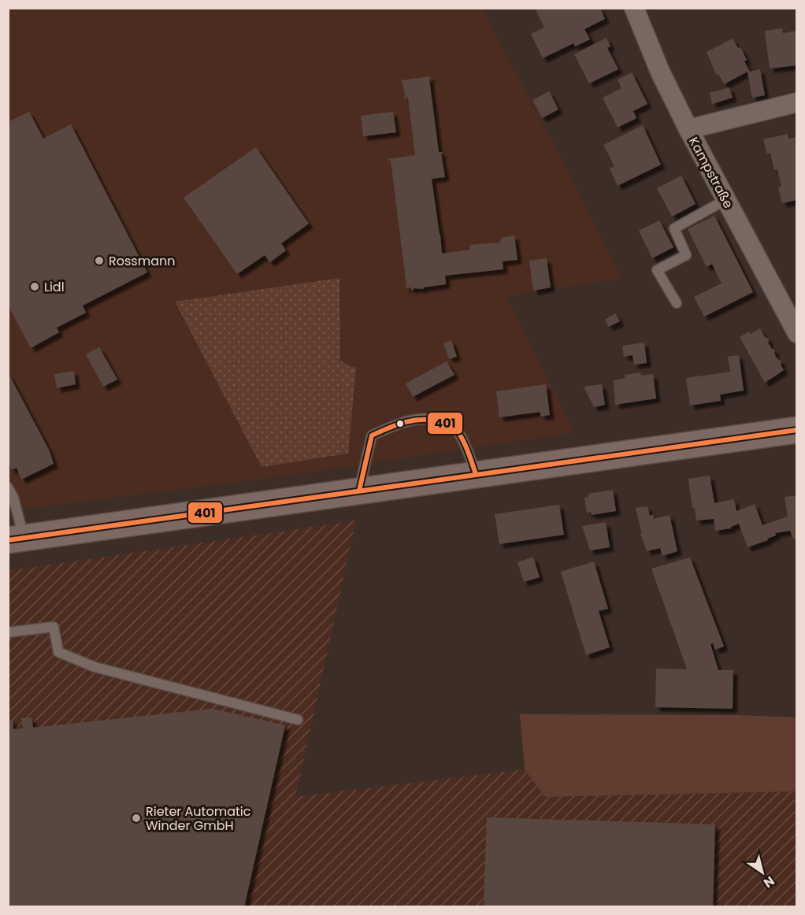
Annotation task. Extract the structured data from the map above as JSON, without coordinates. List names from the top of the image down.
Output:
{
  "streets": {
    "street": ["Kampstraße"]
  },
  "places": ["Rossmann", "Lidl", "Rieter Automatic Winder GmbH"],
  "lines": ["transit line 401"],
  "north": "bottom right"
}
